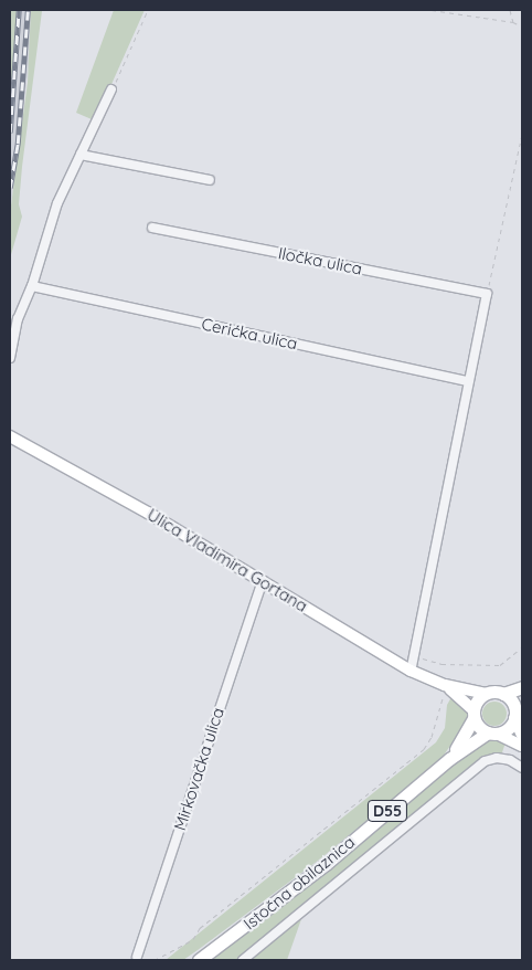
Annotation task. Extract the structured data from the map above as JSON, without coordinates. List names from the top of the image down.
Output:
{
  "streets": {
    "main road": ["Ulica Vladimira Gortana", "D55", "Istočna obilaznica"],
    "street": ["Iločka ulica", "Cerićka ulica", "Mirkovačka ulica"]
  },
  "crossings": [
    ["Ulica Vladimira Gortana", "Mirkovačka ulica"],
    ["Ulica Vladimira Gortana", "D55"],
    ["Ulica Vladimira Gortana", "Istočna obilaznica"],
    ["D55", "Istočna obilaznica"]
  ]
}
